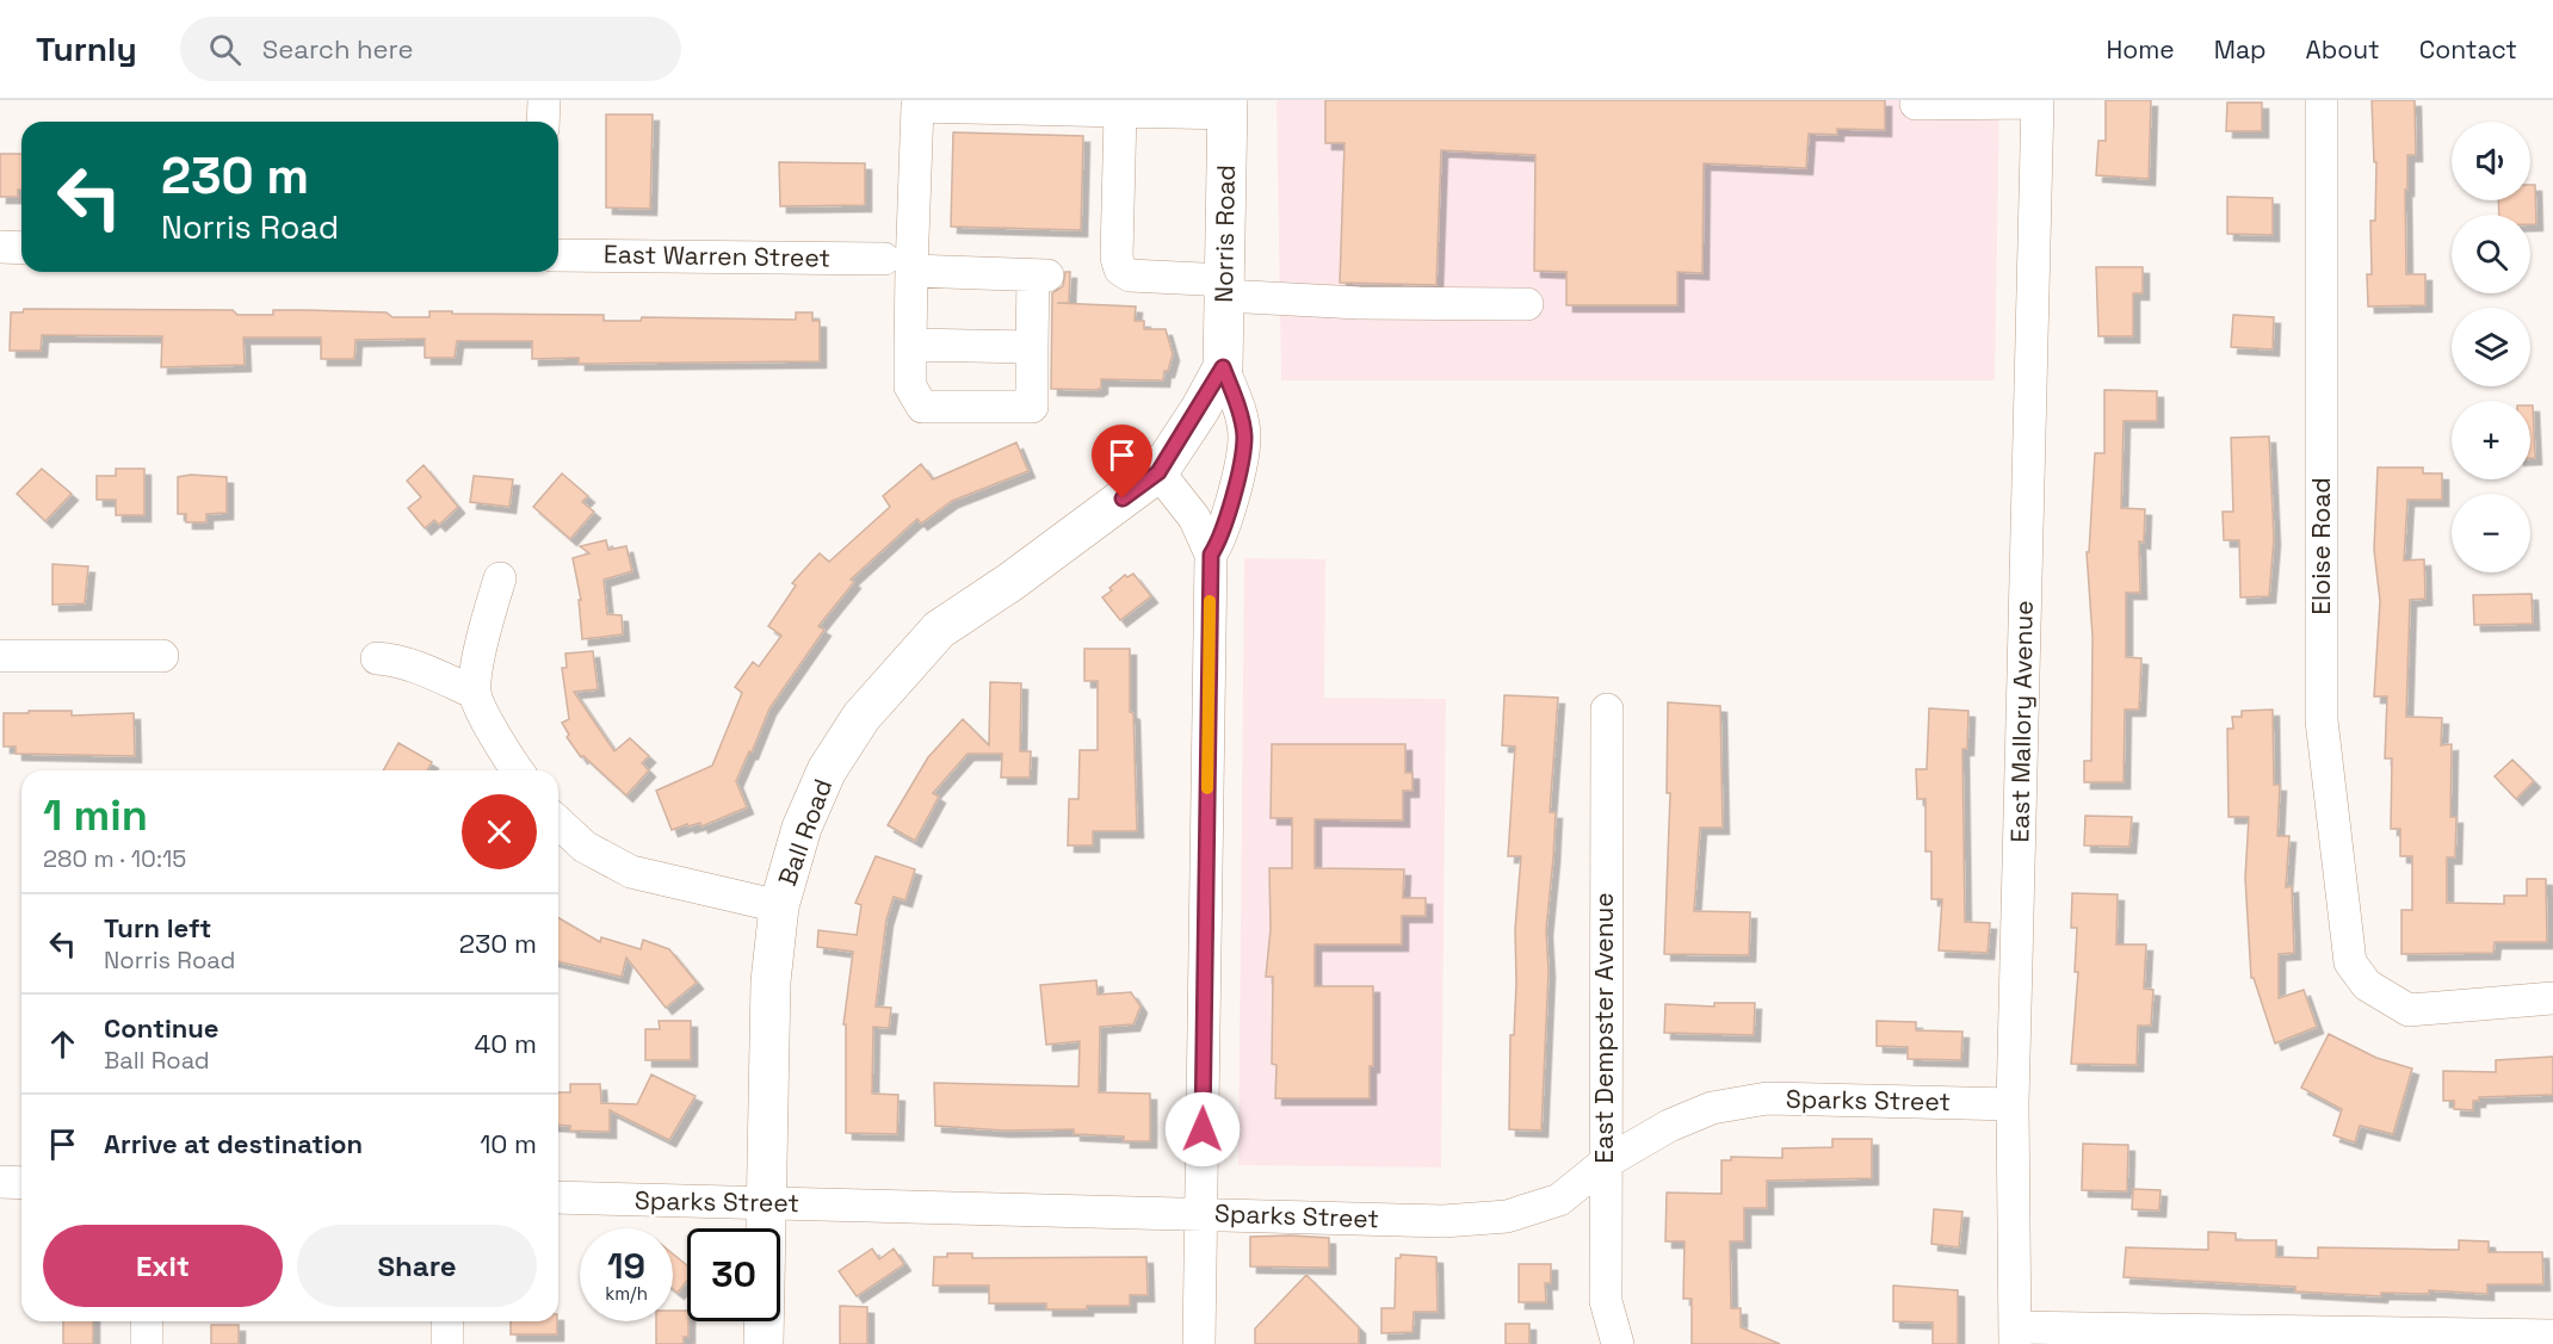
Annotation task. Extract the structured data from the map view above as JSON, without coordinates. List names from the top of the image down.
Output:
{
  "streets": {
    "main road": ["Norris Road", "Ball Road"],
    "street": [
      "East Warren Street",
      "Eloise Road",
      "East Mallory Avenue",
      "East Dempster Avenue",
      "Sparks Street"
    ]
  },
  "crossings": [
    ["Norris Road", "Ball Road"],
    ["Norris Road", "Sparks Street"],
    ["East Mallory Avenue", "Sparks Street"],
    ["Ball Road", "Sparks Street"],
    ["East Dempster Avenue", "Sparks Street"]
  ],
  "page": {
    "header": "Turnly",
    "search": "Search here",
    "nav": [
      "Home",
      "Map",
      "About",
      "Contact"
    ],
    "map_buttons": ["+", "−"],
    "turn": ["230 m", "Norris Road"],
    "heading": ["1 min", "280 m · 10:15"],
    "list": [
      {
        "name": "Turn left",
        "note": "Norris Road",
        "value": "230 m"
      },
      {
        "name": "Continue",
        "note": "Ball Road",
        "value": "40 m"
      },
      {
        "name": "Arrive at destination",
        "value": "10 m"
      }
    ],
    "buttons": ["Exit", "Share"],
    "speed": "19 km/h",
    "limit": "30"
  }
}
